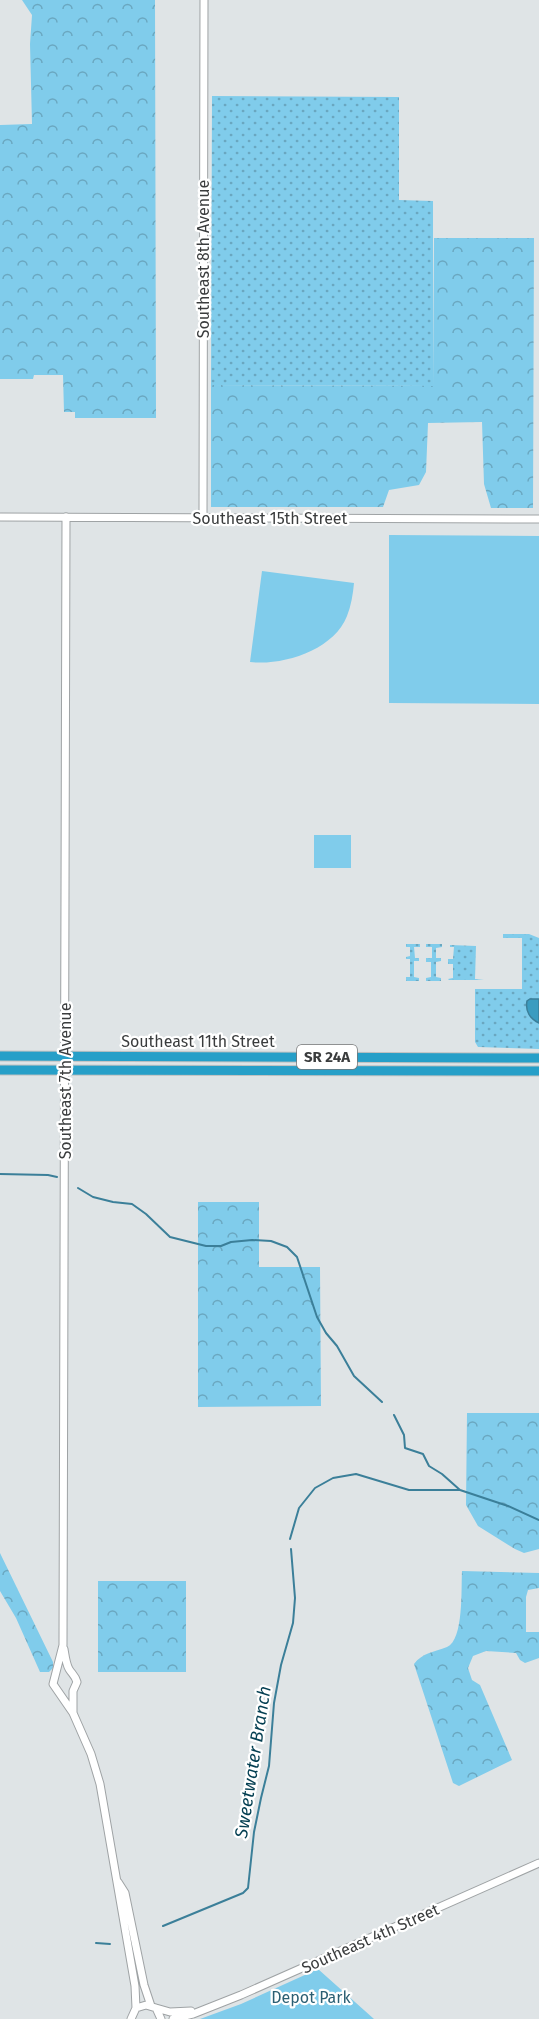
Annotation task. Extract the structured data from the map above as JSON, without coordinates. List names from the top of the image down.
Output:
{
  "streets": {
    "highway": ["Southeast 11th Street", "SR 24A"],
    "street": [
      "Southeast 8th Avenue",
      "Southeast 15th Street",
      "Southeast 7th Avenue",
      "Southeast 4th Street"
    ]
  },
  "crossings": [
    ["Southeast 8th Avenue", "Southeast 15th Street"],
    ["Southeast 15th Street", "Southeast 7th Avenue"],
    ["Southeast 11th Street", "Southeast 7th Avenue"]
  ],
  "water": ["Sweetwater Branch"],
  "parks": ["Depot Park"]
}
